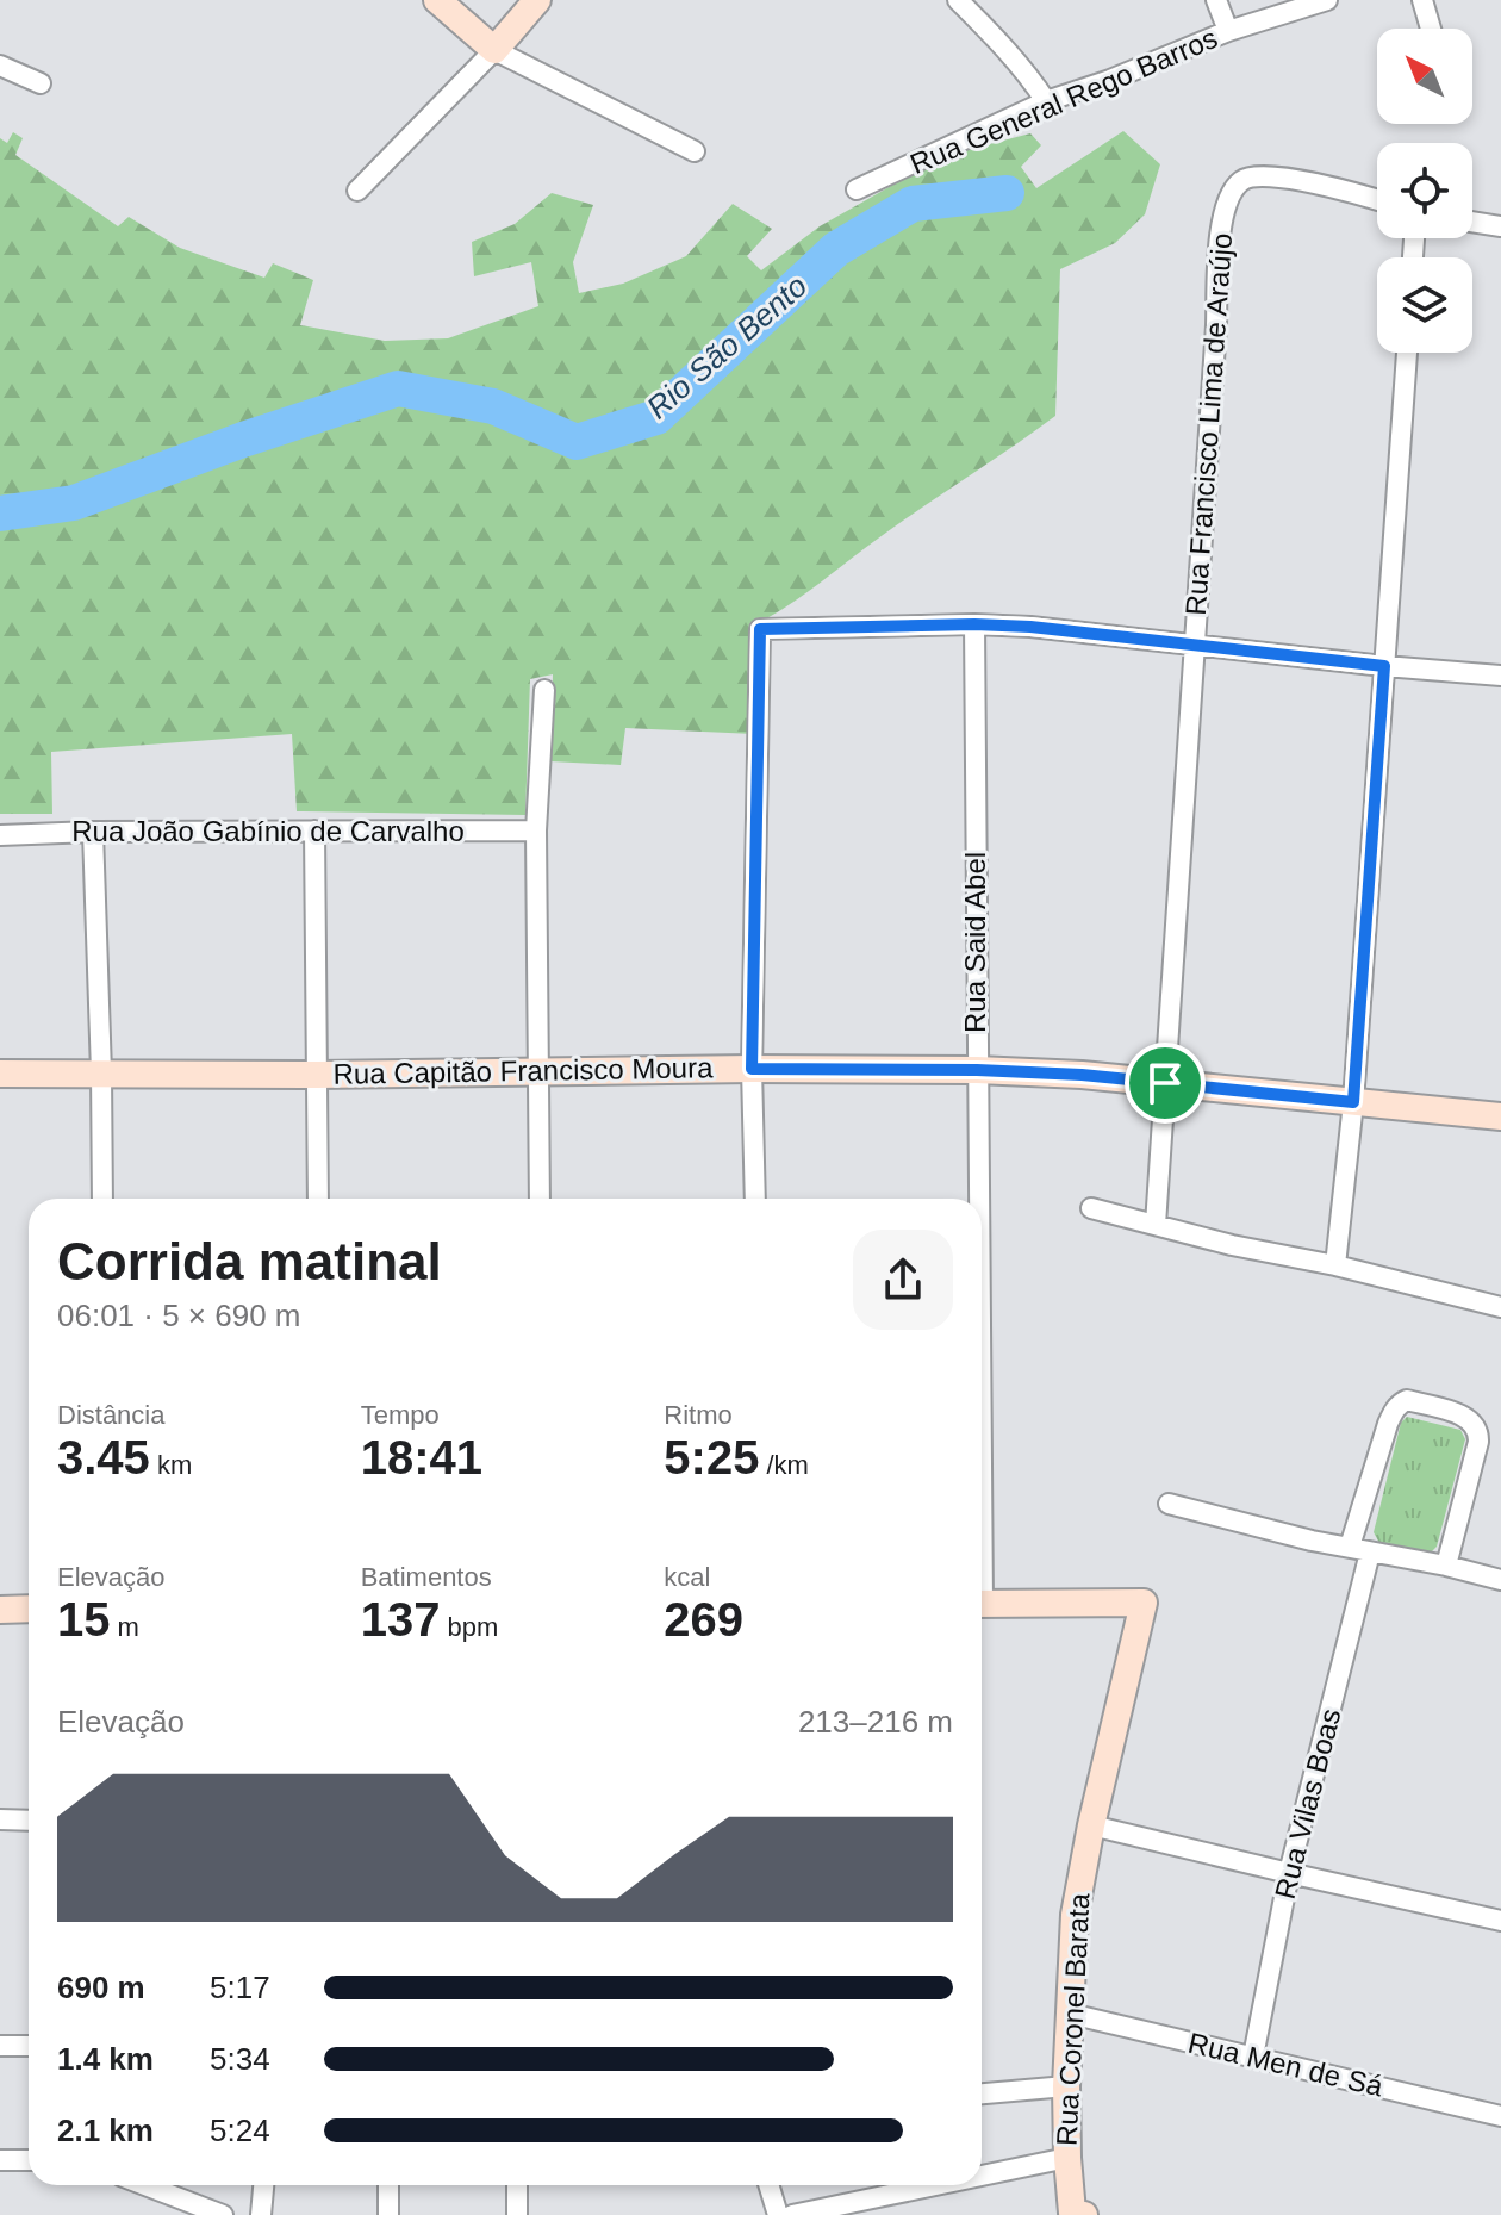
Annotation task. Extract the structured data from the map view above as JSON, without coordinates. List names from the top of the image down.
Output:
{
  "streets": {
    "main road": ["Rua Capitão Francisco Moura", "Rua Coronel Barata"],
    "street": [
      "Rua General Rego Barros",
      "Rua Francisco Lima de Araújo",
      "Rua João Gabínio de Carvalho",
      "Rua Said Abel",
      "Rua Vilas Boas",
      "Rua Men de Sá"
    ]
  },
  "crossings": [
    ["Rua Francisco Lima de Araújo", "Rua Capitão Francisco Moura"],
    ["Rua Said Abel", "Rua Capitão Francisco Moura"],
    ["Rua Vilas Boas", "Rua Men de Sá"],
    ["Rua Coronel Barata", "Rua Men de Sá"]
  ],
  "water": ["Rio São Bento"],
  "north": "top left",
  "page": {
    "heading": ["Corrida matinal", "06:01 · 5 × 690 m"],
    "stats": [
      ["Distância", "3.45 km"],
      ["Tempo", "18:41"],
      ["Ritmo", "5:25 /km"],
      ["Elevação", "15 m"],
      ["Batimentos", "137 bpm"],
      ["kcal", "269"]
    ],
    "chart": ["Elevação", "213–216 m"],
    "list": [
      {
        "name": "690 m",
        "note": "5:17"
      },
      {
        "name": "1.4 km",
        "note": "5:34"
      },
      {
        "name": "2.1 km",
        "note": "5:24"
      }
    ]
  }
}
